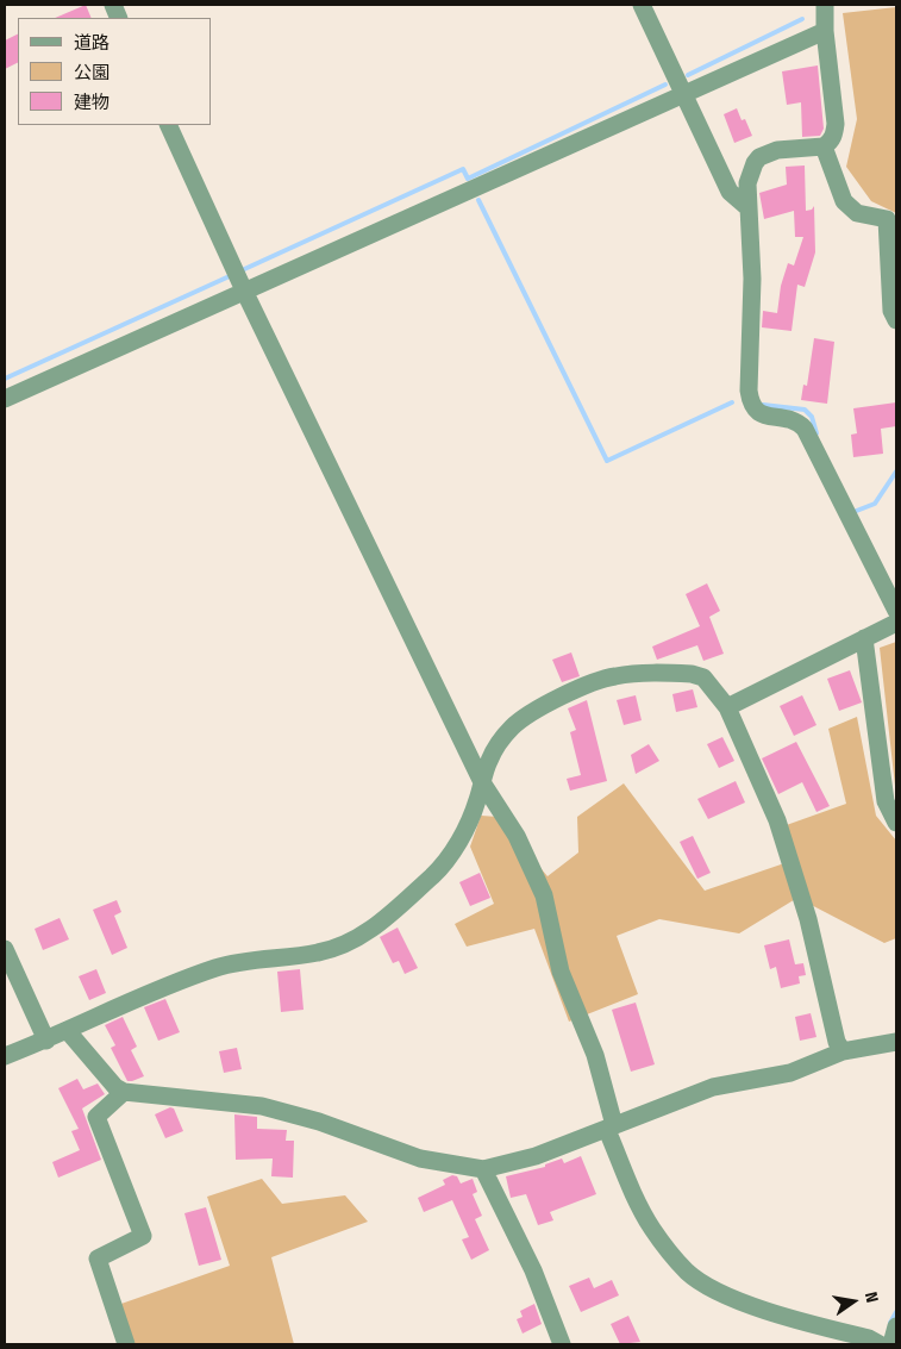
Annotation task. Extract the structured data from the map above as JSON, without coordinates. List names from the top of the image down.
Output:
{
  "legend": ["道路", "公園", "建物"],
  "north": "right"
}
